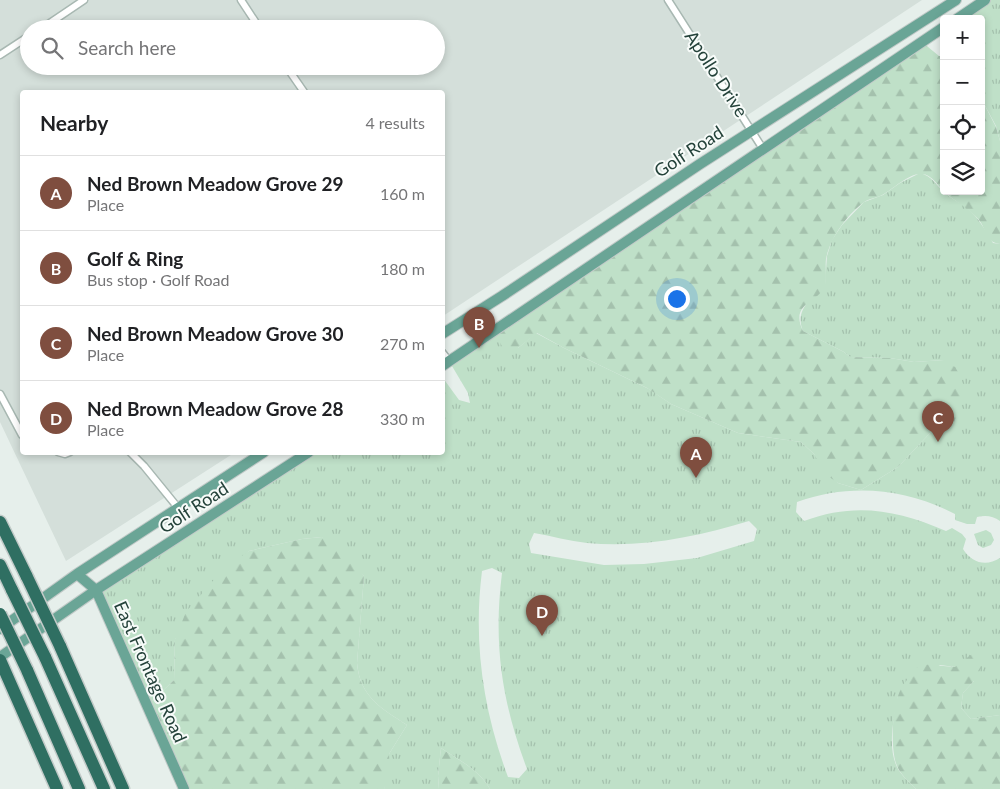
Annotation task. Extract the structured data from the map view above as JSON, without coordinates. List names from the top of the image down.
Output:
{
  "streets": {
    "main road": ["Golf Road", "East Frontage Road"],
    "street": ["Apollo Drive"]
  },
  "crossings": [
    ["Apollo Drive", "Golf Road"],
    ["Golf Road", "East Frontage Road"]
  ],
  "page": {
    "map_buttons": ["+", "−"],
    "search": "Search here",
    "heading": ["Nearby", "4 results"],
    "list": [
      {
        "mark": "A",
        "name": "Ned Brown Meadow Grove 29",
        "note": "Place",
        "value": "160 m"
      },
      {
        "mark": "B",
        "name": "Golf & Ring",
        "note": "Bus stop · Golf Road",
        "value": "180 m"
      },
      {
        "mark": "C",
        "name": "Ned Brown Meadow Grove 30",
        "note": "Place",
        "value": "270 m"
      },
      {
        "mark": "D",
        "name": "Ned Brown Meadow Grove 28",
        "note": "Place",
        "value": "330 m"
      }
    ],
    "pins": [
      "B",
      "C",
      "A",
      "D"
    ]
  }
}
